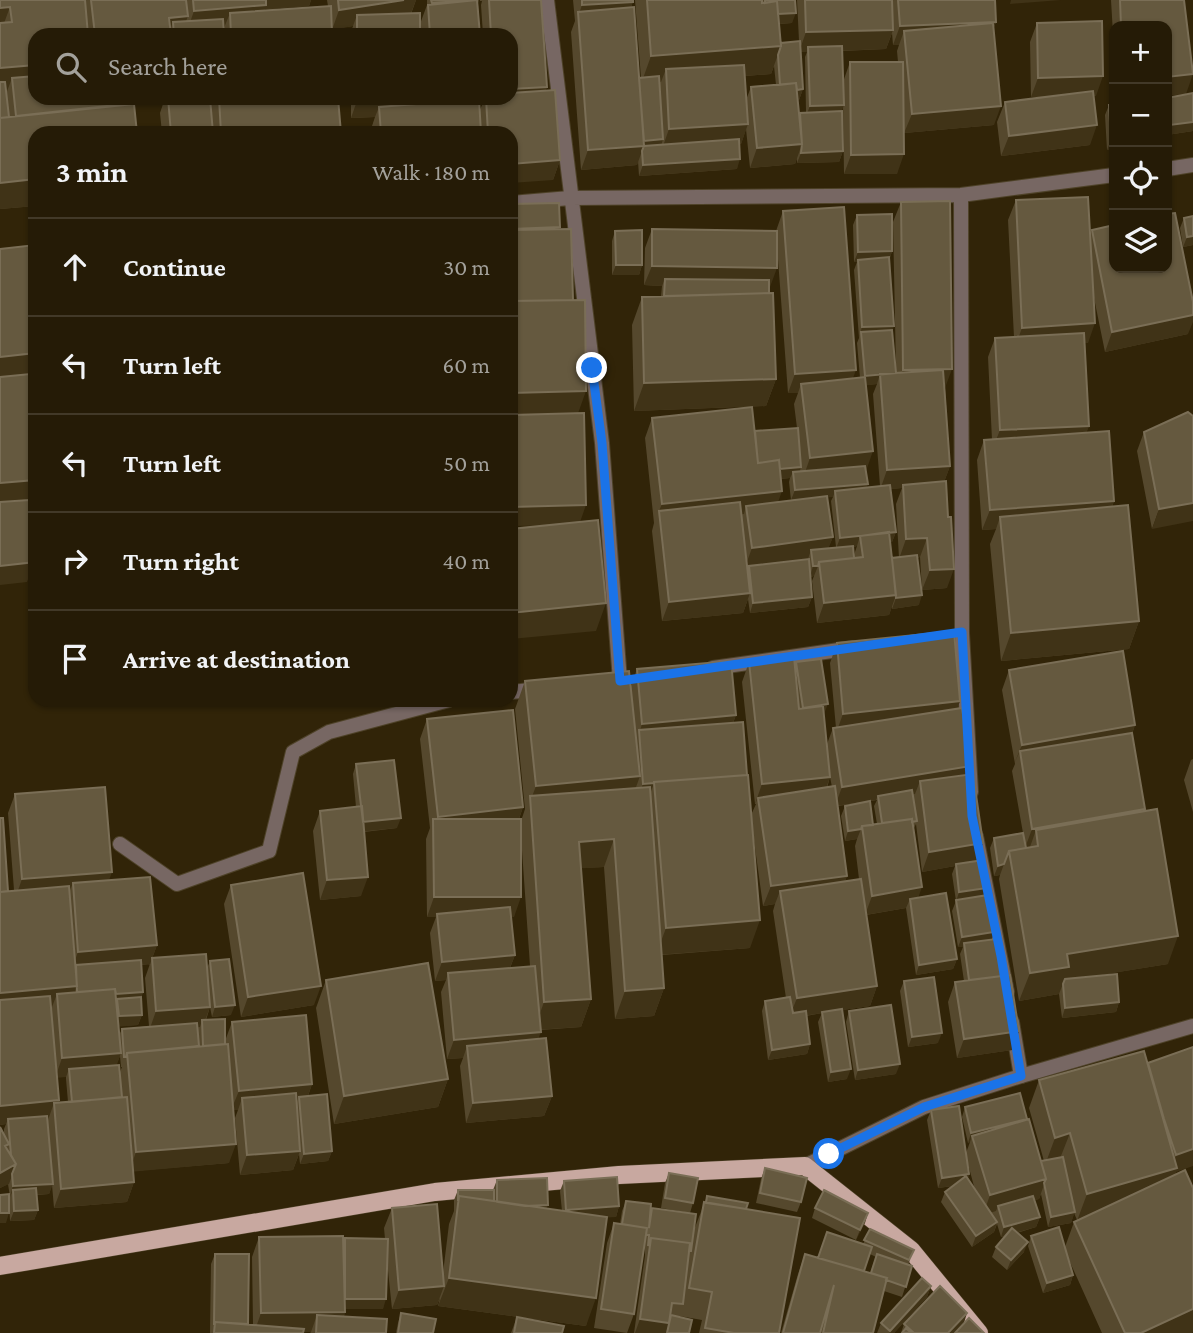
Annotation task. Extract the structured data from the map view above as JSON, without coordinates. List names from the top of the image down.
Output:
{
  "page": {
    "map_buttons": ["+", "−"],
    "search": "Search here",
    "heading": ["3 min", "Walk · 180 m"],
    "list": [
      ["Continue", "30 m"],
      ["Turn left", "60 m"],
      ["Turn left", "50 m"],
      ["Turn right", "40 m"],
      "Arrive at destination"
    ]
  }
}
